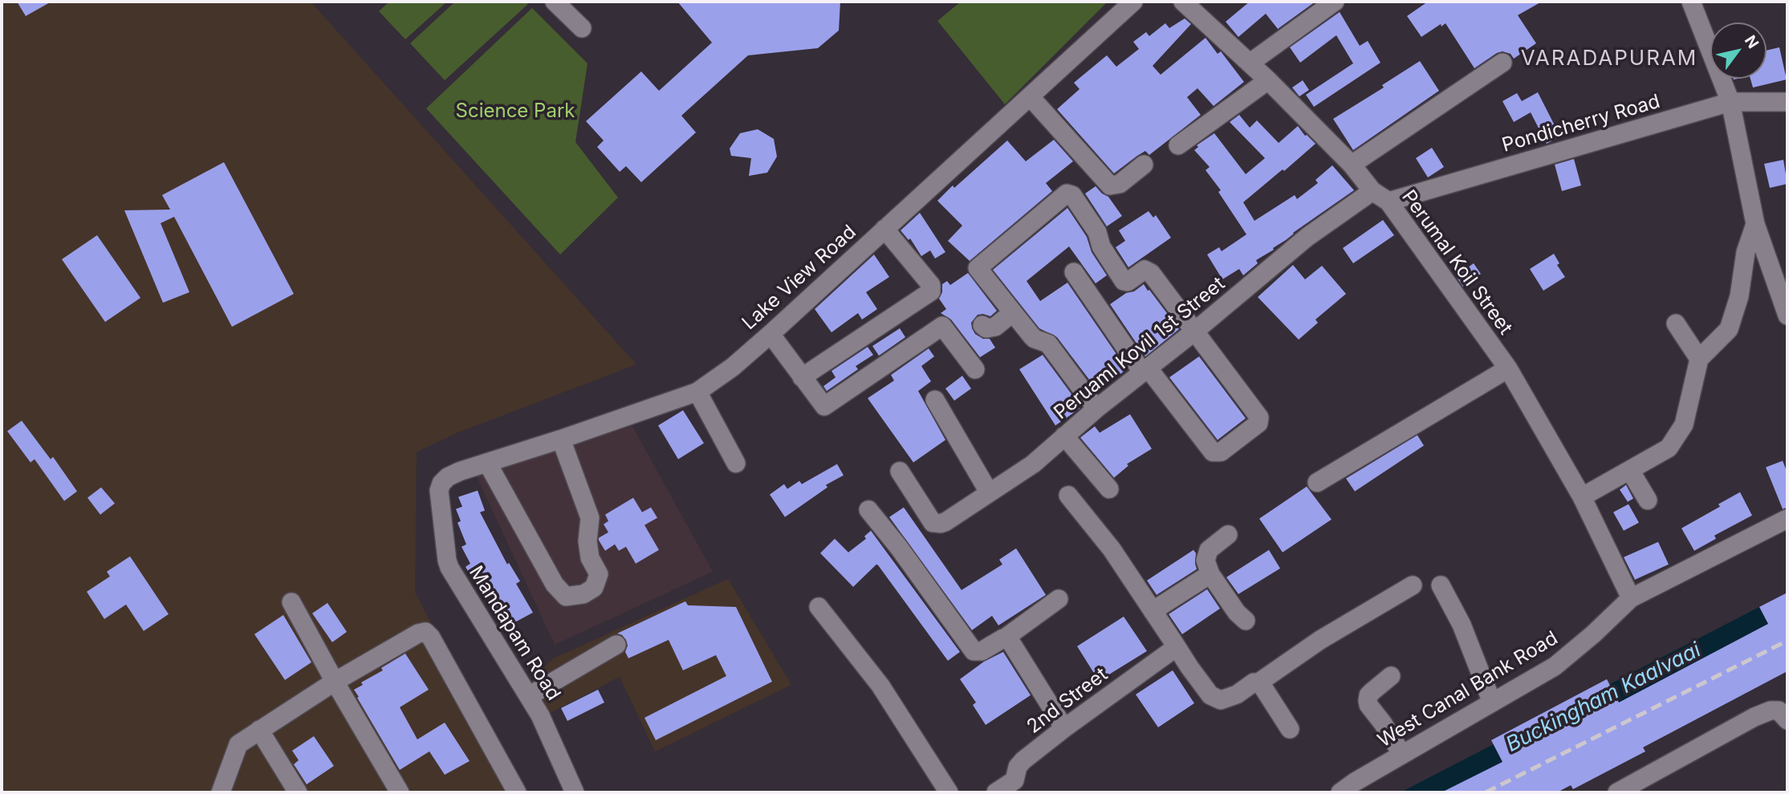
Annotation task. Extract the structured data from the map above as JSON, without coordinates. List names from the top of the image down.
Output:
{
  "streets": {
    "street": [
      "Pondicherry Road",
      "Perumal Koil Street",
      "Lake View Road",
      "Peruaml Kovil 1st Street",
      "Mandapam Road",
      "West Canal Bank Road",
      "2nd Street"
    ]
  },
  "crossings": [
    ["Pondicherry Road", "Perumal Koil Street"],
    ["Perumal Koil Street", "Peruaml Kovil 1st Street"],
    ["Perumal Koil Street", "West Canal Bank Road"],
    ["Lake View Road", "Mandapam Road"]
  ],
  "districts": ["VARADAPURAM"],
  "water": ["Buckingham Kaalvaai"],
  "parks": ["Science Park"],
  "north": "top right"
}
